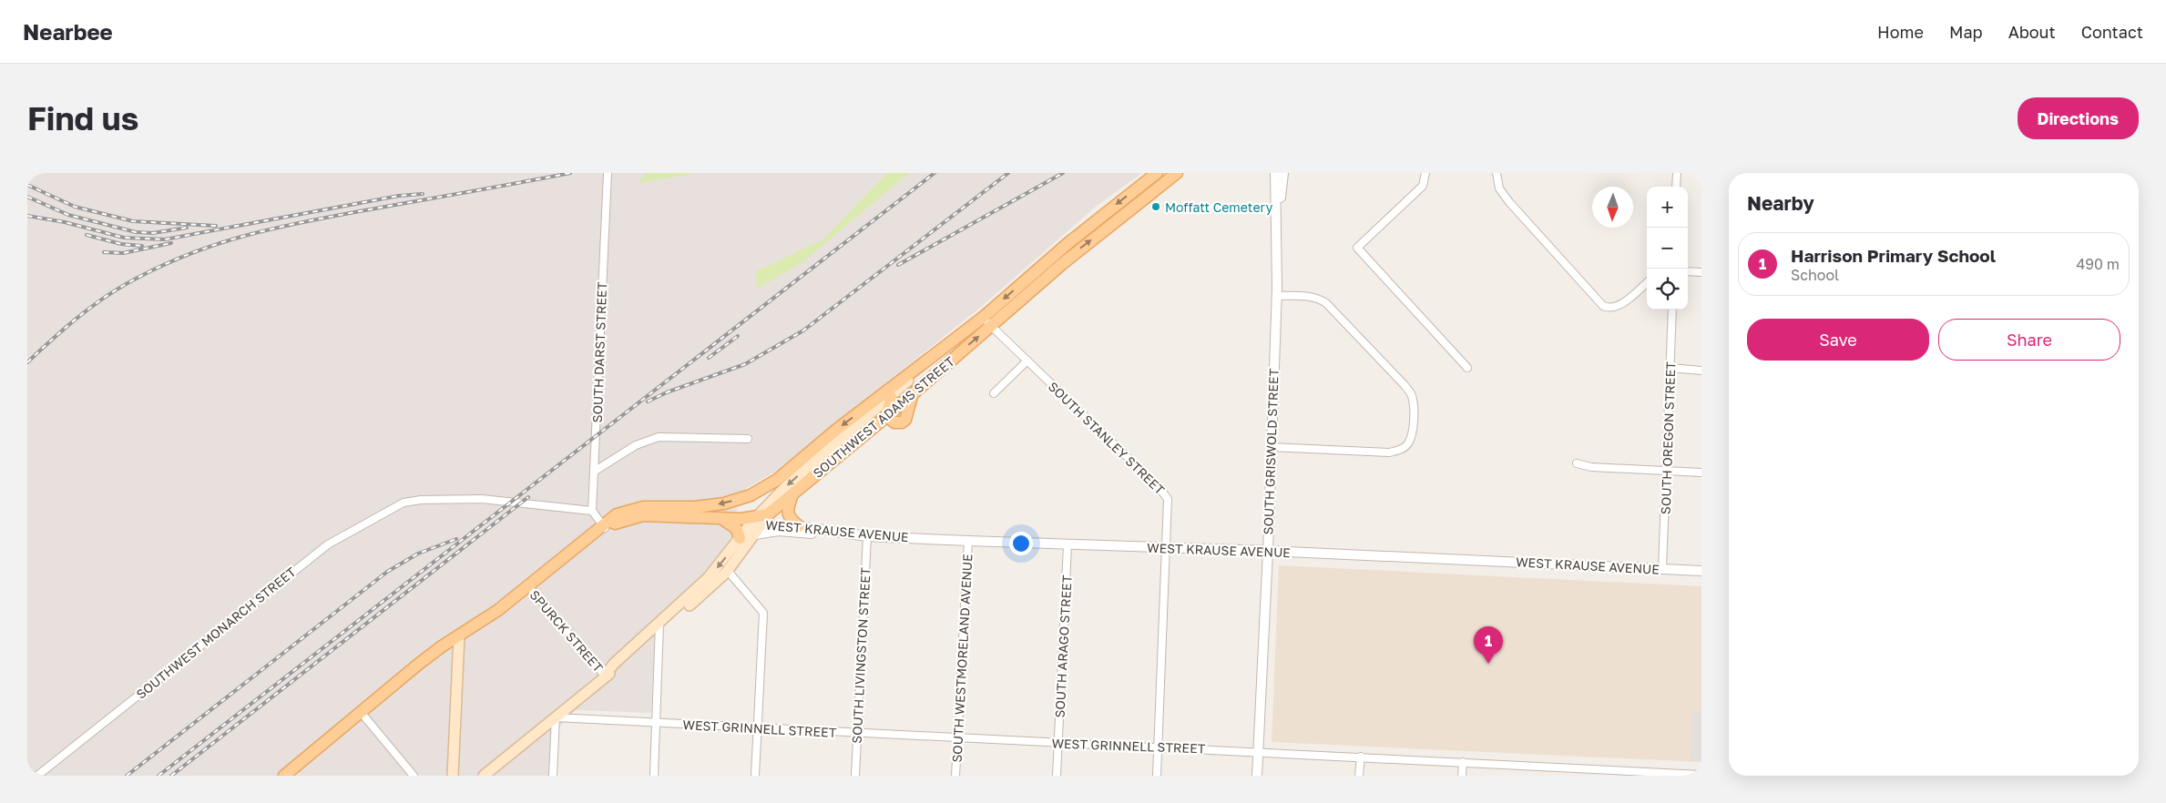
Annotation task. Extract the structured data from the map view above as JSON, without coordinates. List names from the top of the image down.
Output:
{
  "streets": {
    "main road": ["SOUTHWEST ADAMS STREET"],
    "street": [
      "SOUTH DARST STREET",
      "SOUTH STANLEY STREET",
      "SOUTH OREGON STREET",
      "SOUTH GRISWOLD STREET",
      "WEST KRAUSE AVENUE",
      "SPURCK STREET",
      "SOUTHWEST MONARCH STREET",
      "SOUTH ARAGO STREET",
      "SOUTH LIVINGSTON STREET",
      "SOUTH WESTMORELAND AVENUE",
      "WEST GRINNELL STREET"
    ]
  },
  "crossings": [
    ["SOUTH DARST STREET", "SOUTHWEST MONARCH STREET"],
    ["SOUTHWEST ADAMS STREET", "SOUTH STANLEY STREET"],
    ["SOUTHWEST ADAMS STREET", "WEST KRAUSE AVENUE"],
    ["SOUTHWEST ADAMS STREET", "SPURCK STREET"],
    ["SOUTHWEST ADAMS STREET", "WEST GRINNELL STREET"],
    ["SOUTH STANLEY STREET", "WEST KRAUSE AVENUE"],
    ["SOUTH STANLEY STREET", "WEST GRINNELL STREET"],
    ["SOUTH OREGON STREET", "WEST KRAUSE AVENUE"],
    ["SOUTH GRISWOLD STREET", "WEST KRAUSE AVENUE"],
    ["SOUTH GRISWOLD STREET", "WEST GRINNELL STREET"],
    ["WEST KRAUSE AVENUE", "SOUTH ARAGO STREET"],
    ["WEST KRAUSE AVENUE", "SOUTH LIVINGSTON STREET"],
    ["WEST KRAUSE AVENUE", "SOUTH WESTMORELAND AVENUE"],
    ["SOUTH ARAGO STREET", "WEST GRINNELL STREET"],
    ["SOUTH LIVINGSTON STREET", "WEST GRINNELL STREET"],
    ["SOUTH WESTMORELAND AVENUE", "WEST GRINNELL STREET"]
  ],
  "places": ["Moffatt Cemetery"],
  "north": "bottom",
  "page": {
    "header": "Nearbee",
    "nav": [
      "Home",
      "Map",
      "About",
      "Contact"
    ],
    "buttons": [
      "Directions",
      ["Save", "Share"]
    ],
    "title": "Find us",
    "heading": "Nearby",
    "map_buttons": ["+", "−"],
    "list": [
      {
        "mark": "1",
        "name": "Harrison Primary School",
        "note": "School",
        "value": "490 m"
      }
    ],
    "pins": "1"
  }
}
